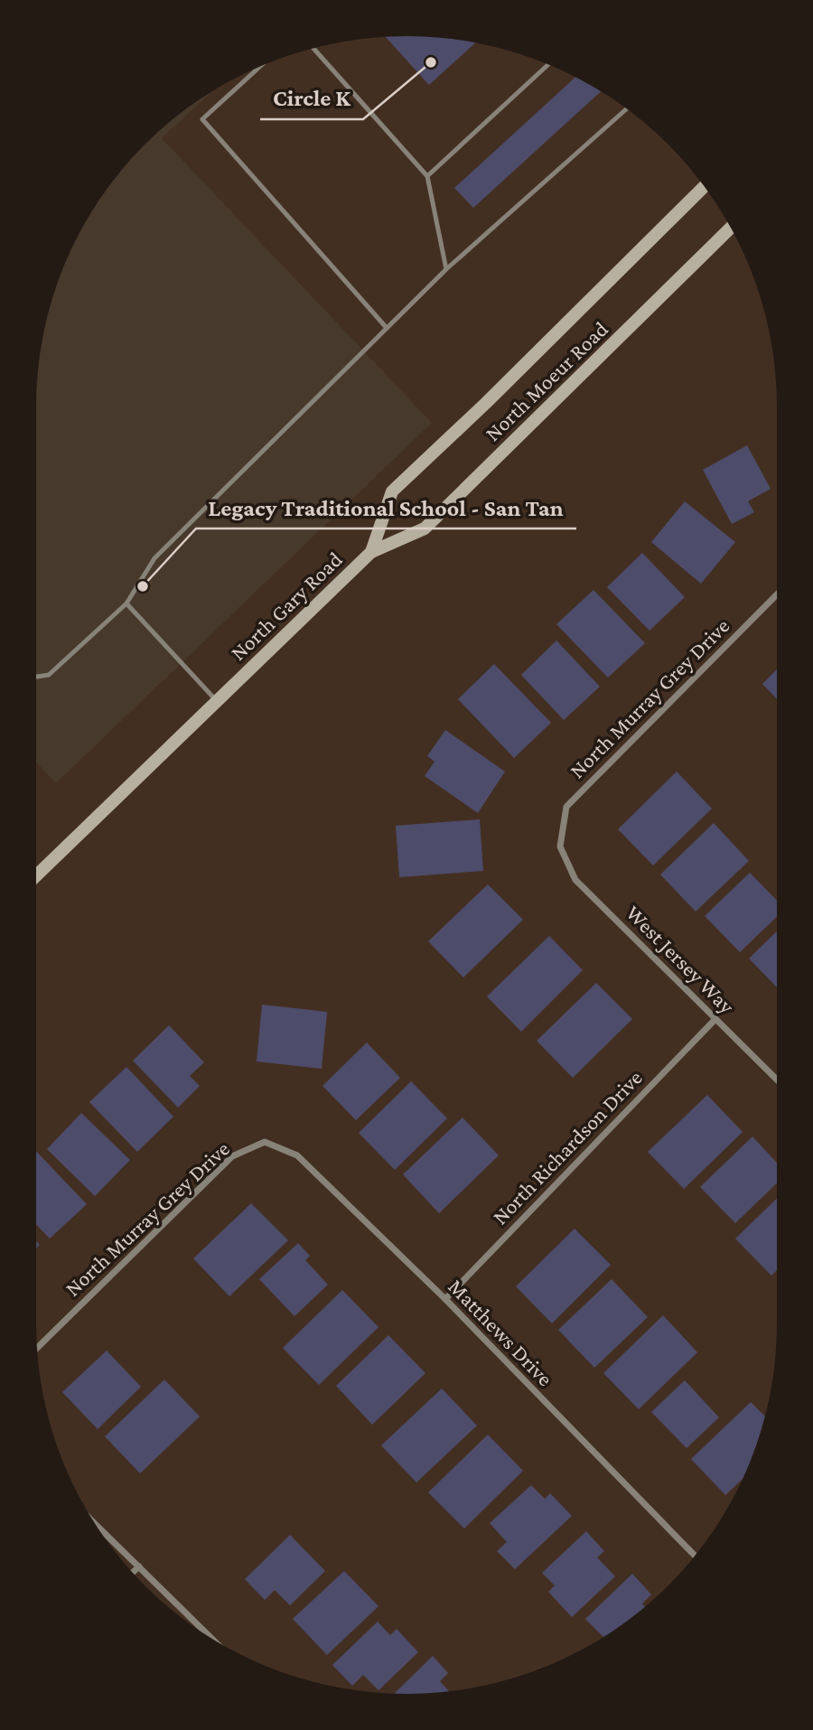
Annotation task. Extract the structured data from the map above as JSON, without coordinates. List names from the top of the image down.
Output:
{
  "streets": {
    "main road": ["North Moeur Road", "North Gary Road"],
    "street": [
      "North Murray Grey Drive",
      "West Jersey Way",
      "North Richardson Drive",
      "Matthews Drive"
    ]
  },
  "crossings": [
    ["North Moeur Road", "North Gary Road"],
    ["North Murray Grey Drive", "West Jersey Way"],
    ["North Murray Grey Drive", "Matthews Drive"],
    ["West Jersey Way", "North Richardson Drive"],
    ["North Richardson Drive", "Matthews Drive"]
  ],
  "places": ["Circle K", "Legacy Traditional School - San Tan"]
}
